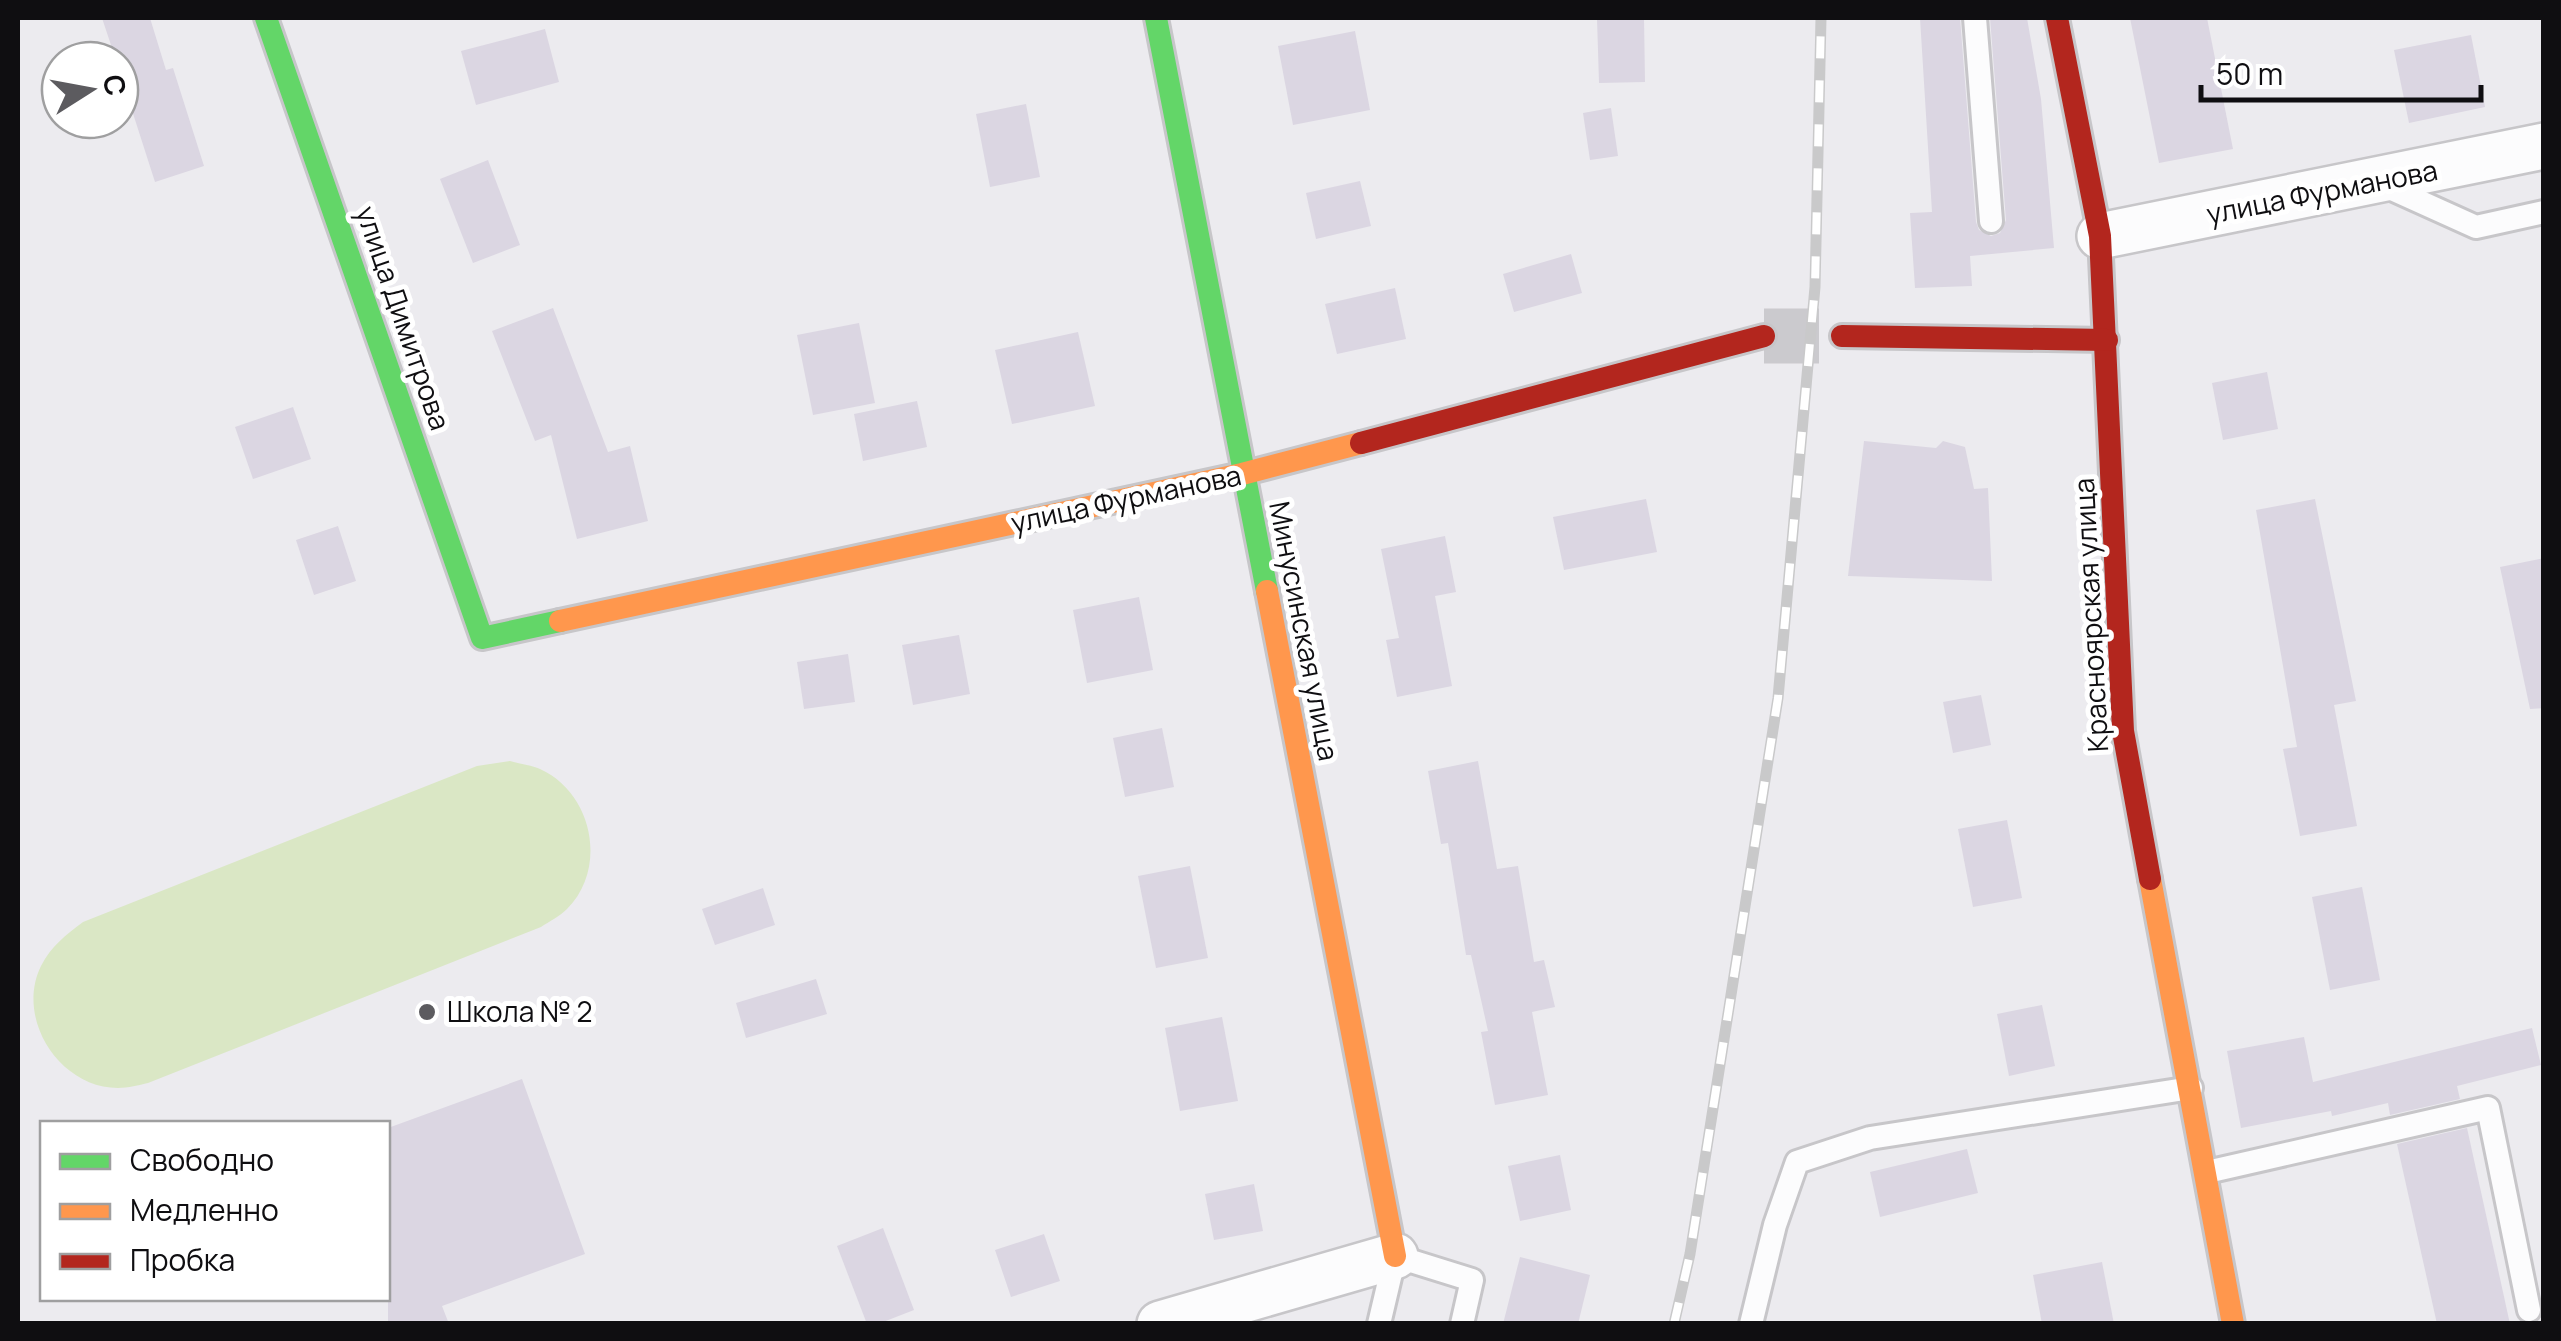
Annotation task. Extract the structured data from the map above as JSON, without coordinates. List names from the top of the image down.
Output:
{
  "streets": {
    "street": [
      "улица Фурманова",
      "улица Димитрова",
      "Красноярская улица",
      "Минусинская улица"
    ]
  },
  "crossings": [
    ["улица Фурманова", "улица Димитрова"],
    ["улица Фурманова", "Красноярская улица"],
    ["улица Фурманова", "Минусинская улица"]
  ],
  "places": ["Школа № 2"],
  "legend": ["Свободно", "Медленно", "Пробка"],
  "scale_bar": "50 m",
  "north": "right"
}
